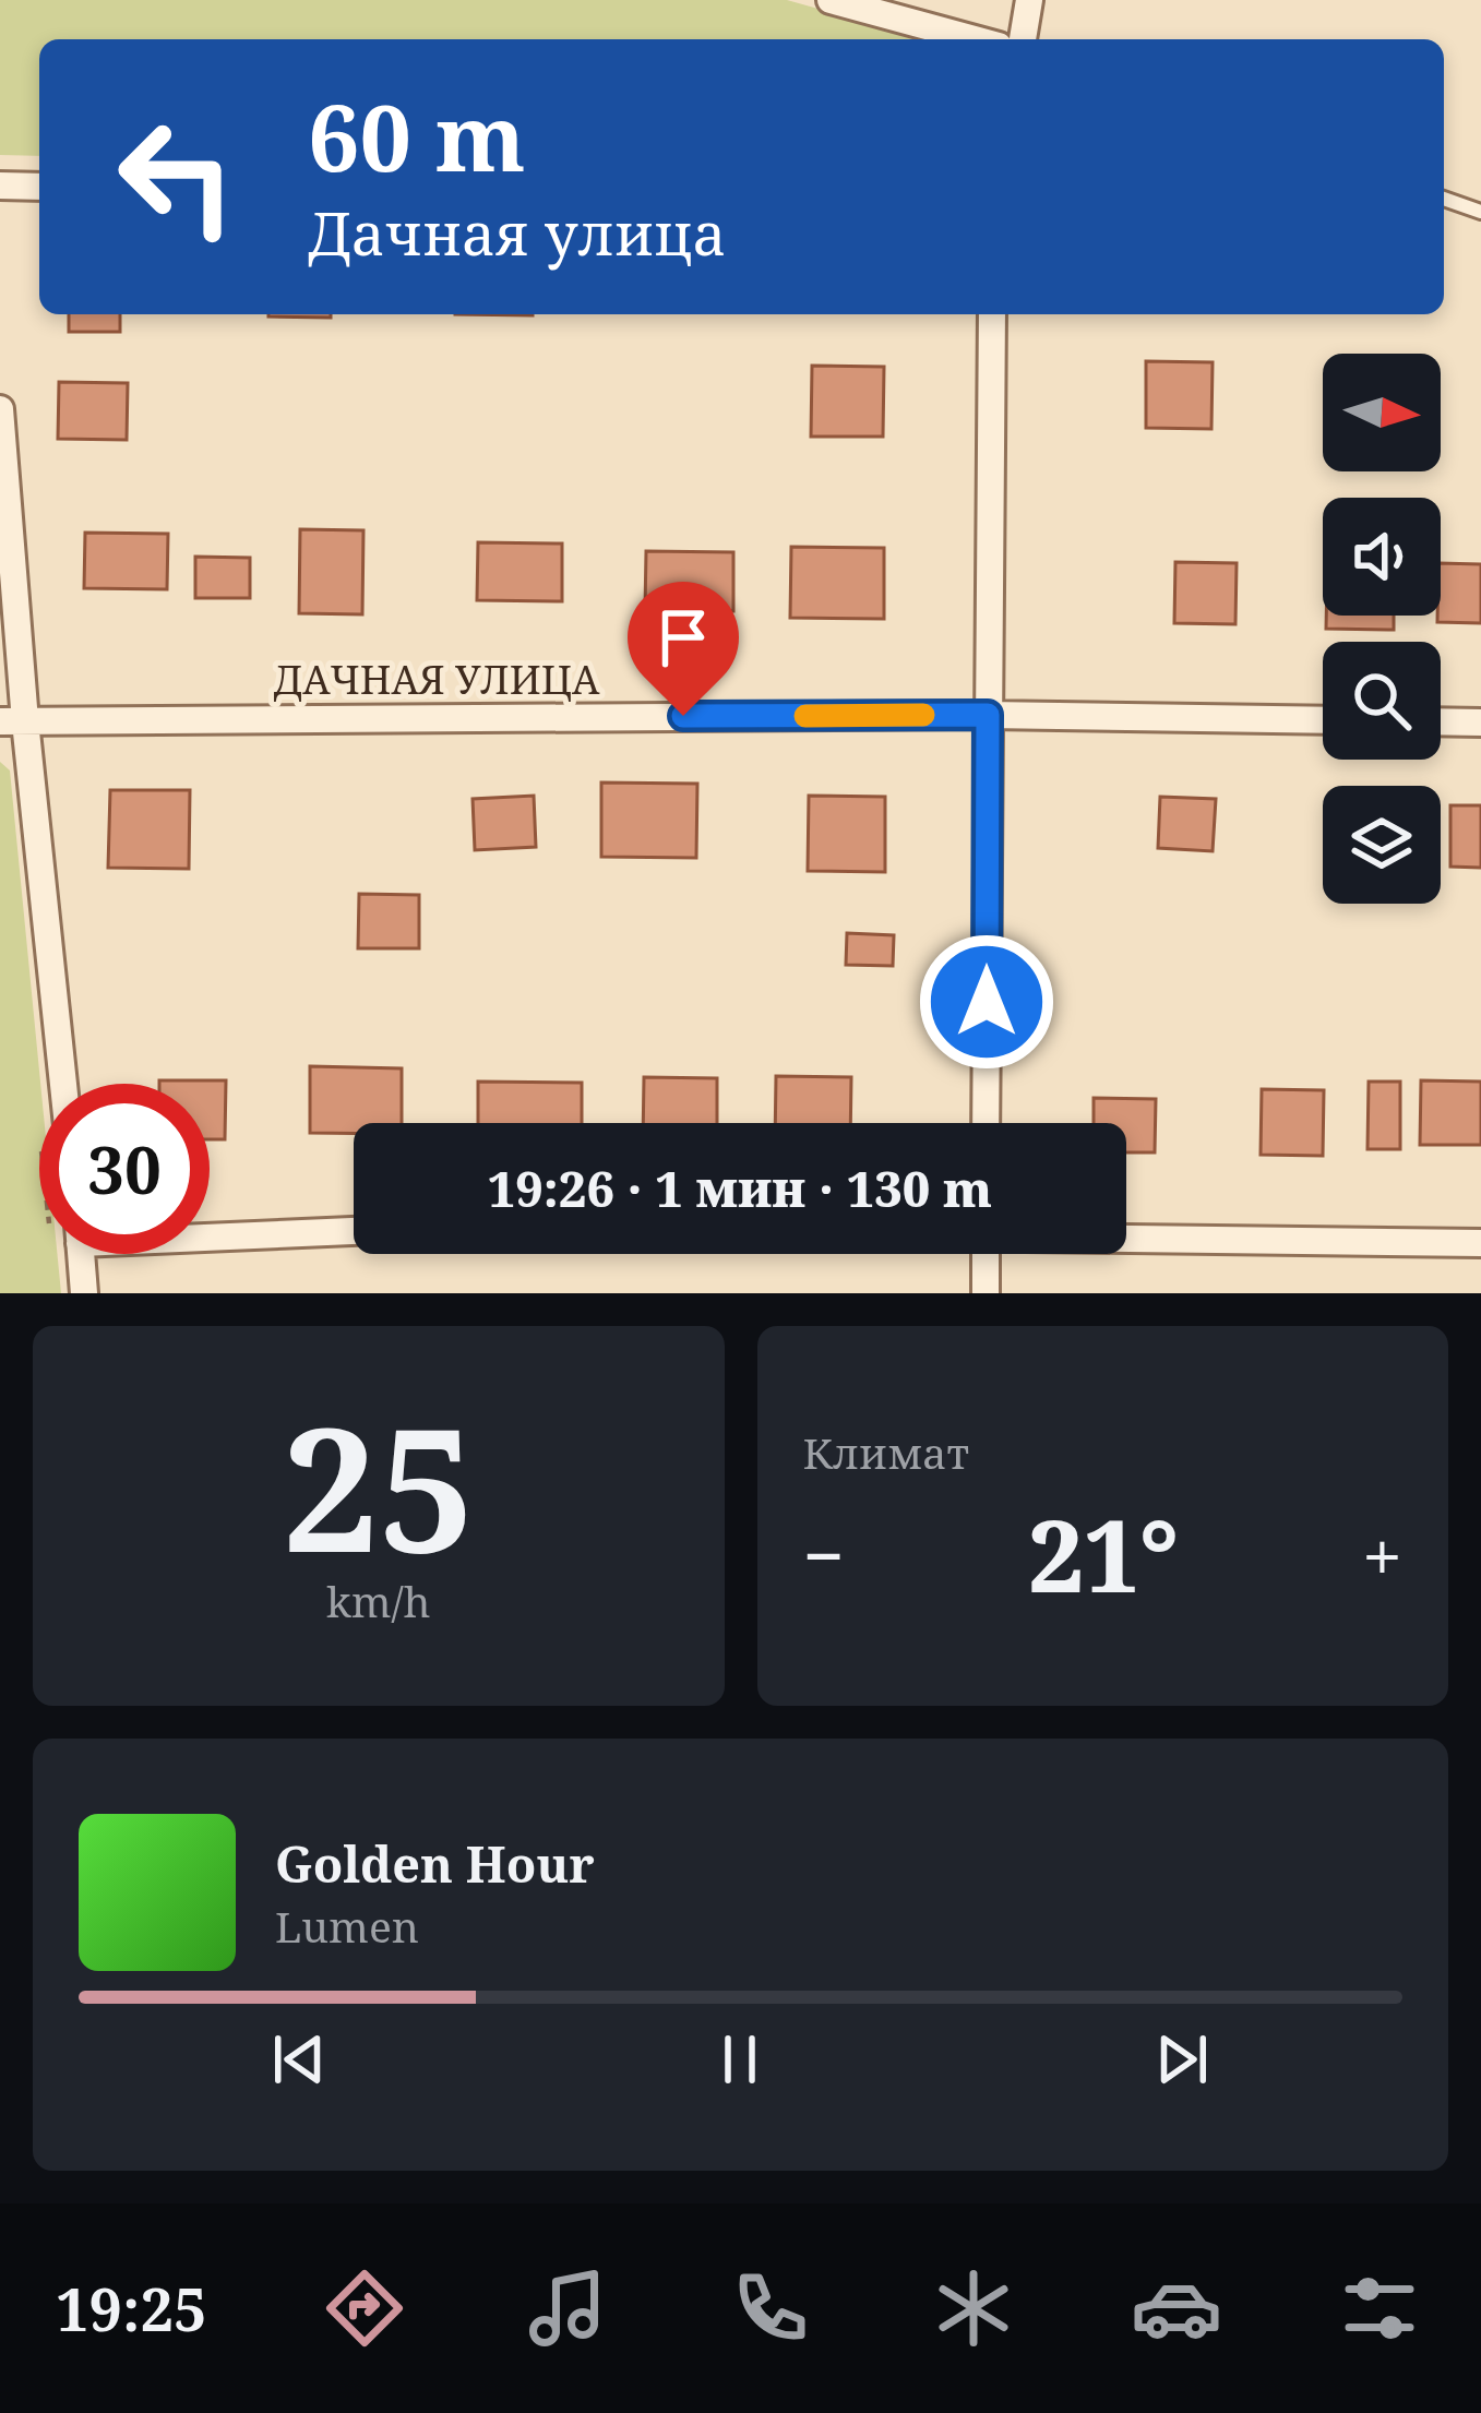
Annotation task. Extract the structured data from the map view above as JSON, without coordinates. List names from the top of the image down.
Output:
{
  "streets": {
    "street": ["ДАЧНАЯ УЛИЦА"]
  },
  "north": "right",
  "page": {
    "turn": ["60 m", "Дачная улица"],
    "limit": "30",
    "trip": "19:26 · 1 мин · 130 m",
    "tile": [
      ["25", "km/h"],
      "Климат"
    ],
    "heat": ["−", "21°", "+"],
    "song": ["Golden Hour", "Lumen"],
    "tabs": "19:25"
  }
}
